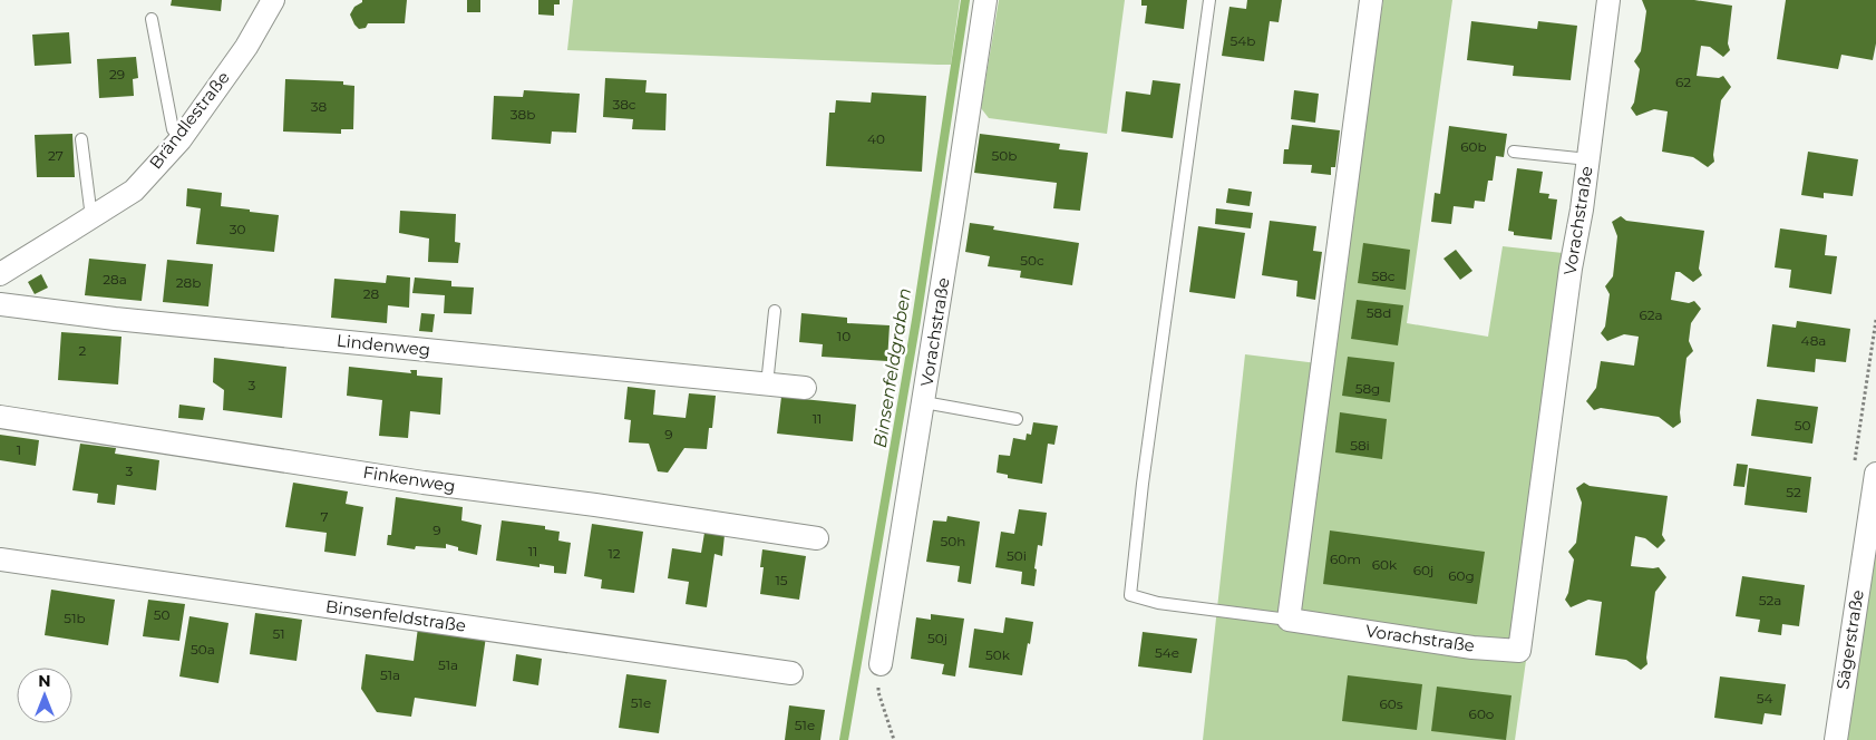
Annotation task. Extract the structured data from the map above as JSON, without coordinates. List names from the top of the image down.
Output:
{
  "streets": {
    "street": [
      "Brändlestraße",
      "Vorachstraße",
      "Lindenweg",
      "Finkenweg",
      "Binsenfeldstraße",
      "Sägerstraße"
    ]
  },
  "water": ["Binsenfeldgraben"],
  "house_numbers": [
    "54b",
    "29",
    "62",
    "38c",
    "38",
    "38b",
    "40",
    "60b",
    "27",
    "50b",
    "30",
    "50c",
    "58c",
    "28a",
    "28b",
    "28",
    "58d",
    "62a",
    "10",
    "48a",
    "2",
    "3",
    "58g",
    "11",
    "50",
    "9",
    "58i",
    "1",
    "3",
    "52",
    "7",
    "9",
    "50h",
    "11",
    "12",
    "50i",
    "60m",
    "60k",
    "60j",
    "60g",
    "15",
    "52a",
    "50",
    "51b",
    "51",
    "50j",
    "50a",
    "54e",
    "50k",
    "51a",
    "51a",
    "54",
    "51e",
    "60s",
    "60o",
    "51e"
  ],
  "north": "top"
}
